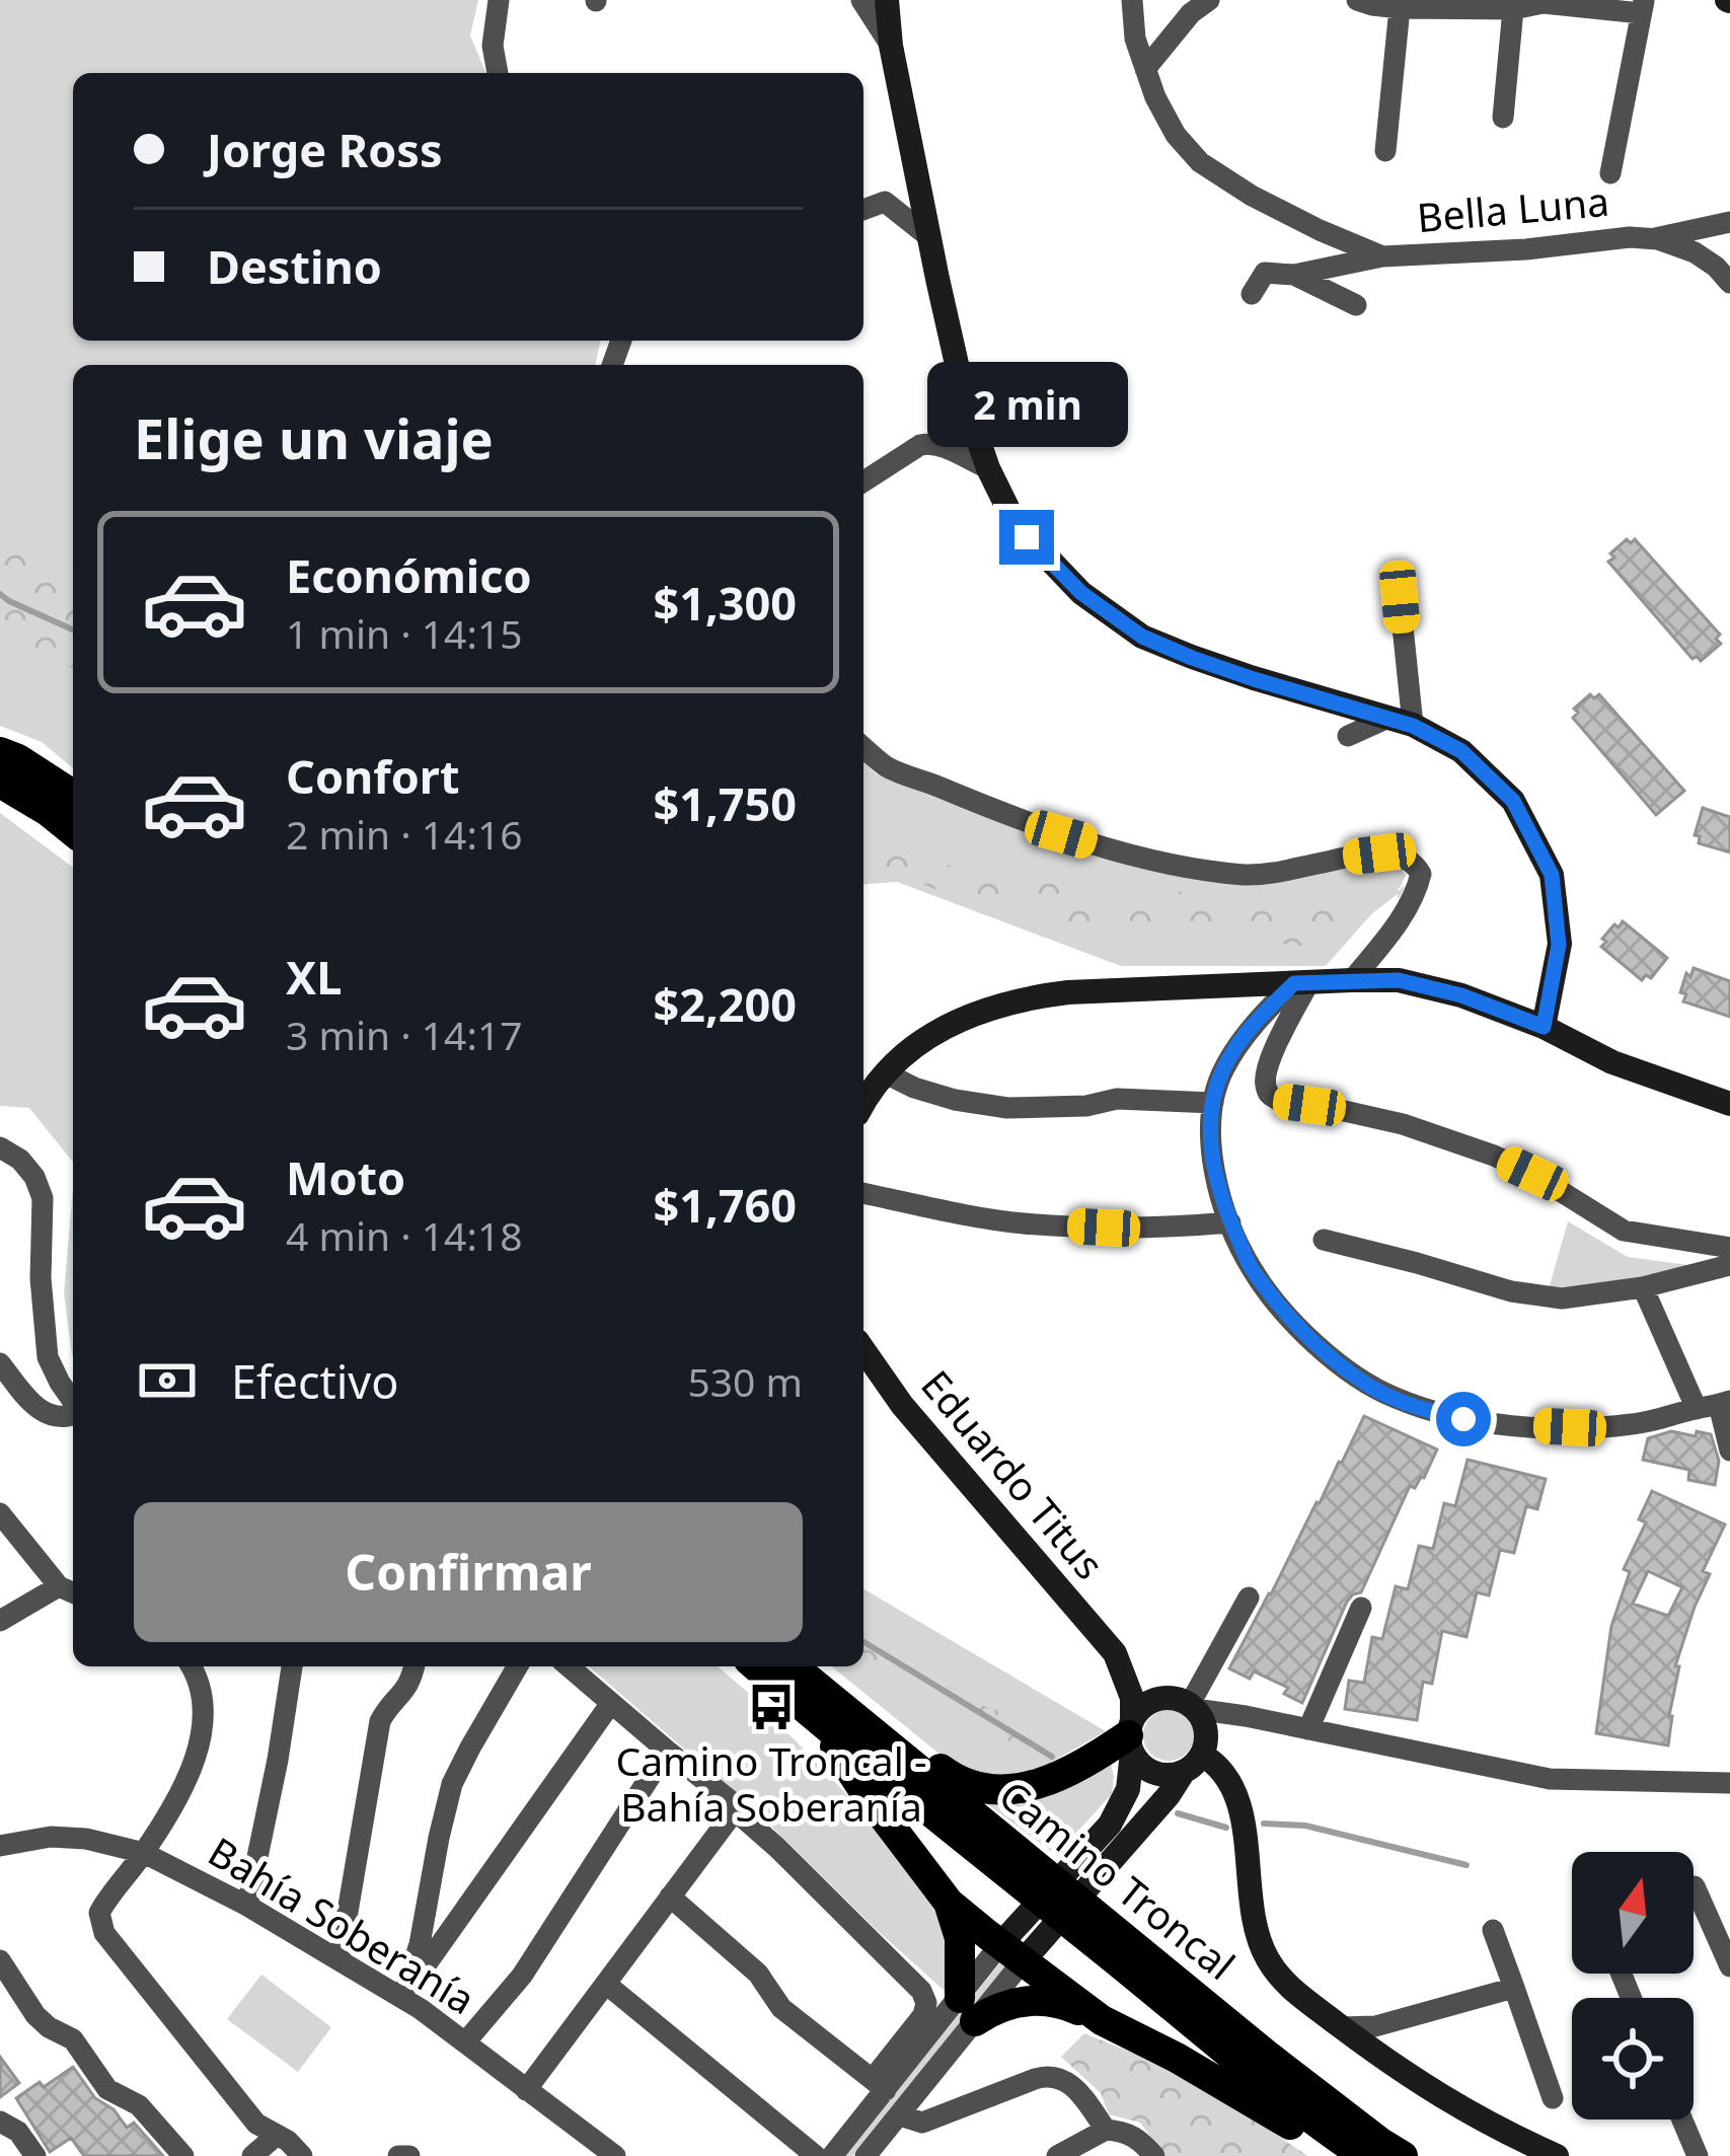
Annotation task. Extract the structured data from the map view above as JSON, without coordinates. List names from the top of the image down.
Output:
{
  "streets": {
    "main road": ["Camino Troncal"],
    "street": ["Bella Luna", "Eduardo Titus", "Bahía Soberanía"]
  },
  "places": {
    "bus stop": ["Camino Troncal - Bahía Soberanía"]
  },
  "north": "top",
  "page": {
    "banner": ["Jorge Ross", "Destino"],
    "bubble": "2 min",
    "heading": "Elige un viaje",
    "list": [
      {
        "name": "Económico",
        "note": "1 min · 14:15",
        "value": "$1,300"
      },
      {
        "name": "Confort",
        "note": "2 min · 14:16",
        "value": "$1,750"
      },
      {
        "name": "XL",
        "note": "3 min · 14:17",
        "value": "$2,200"
      },
      {
        "name": "Moto",
        "note": "4 min · 14:18",
        "value": "$1,760"
      }
    ],
    "pay": ["Efectivo", "530 m"],
    "buttons": "Confirmar"
  }
}
